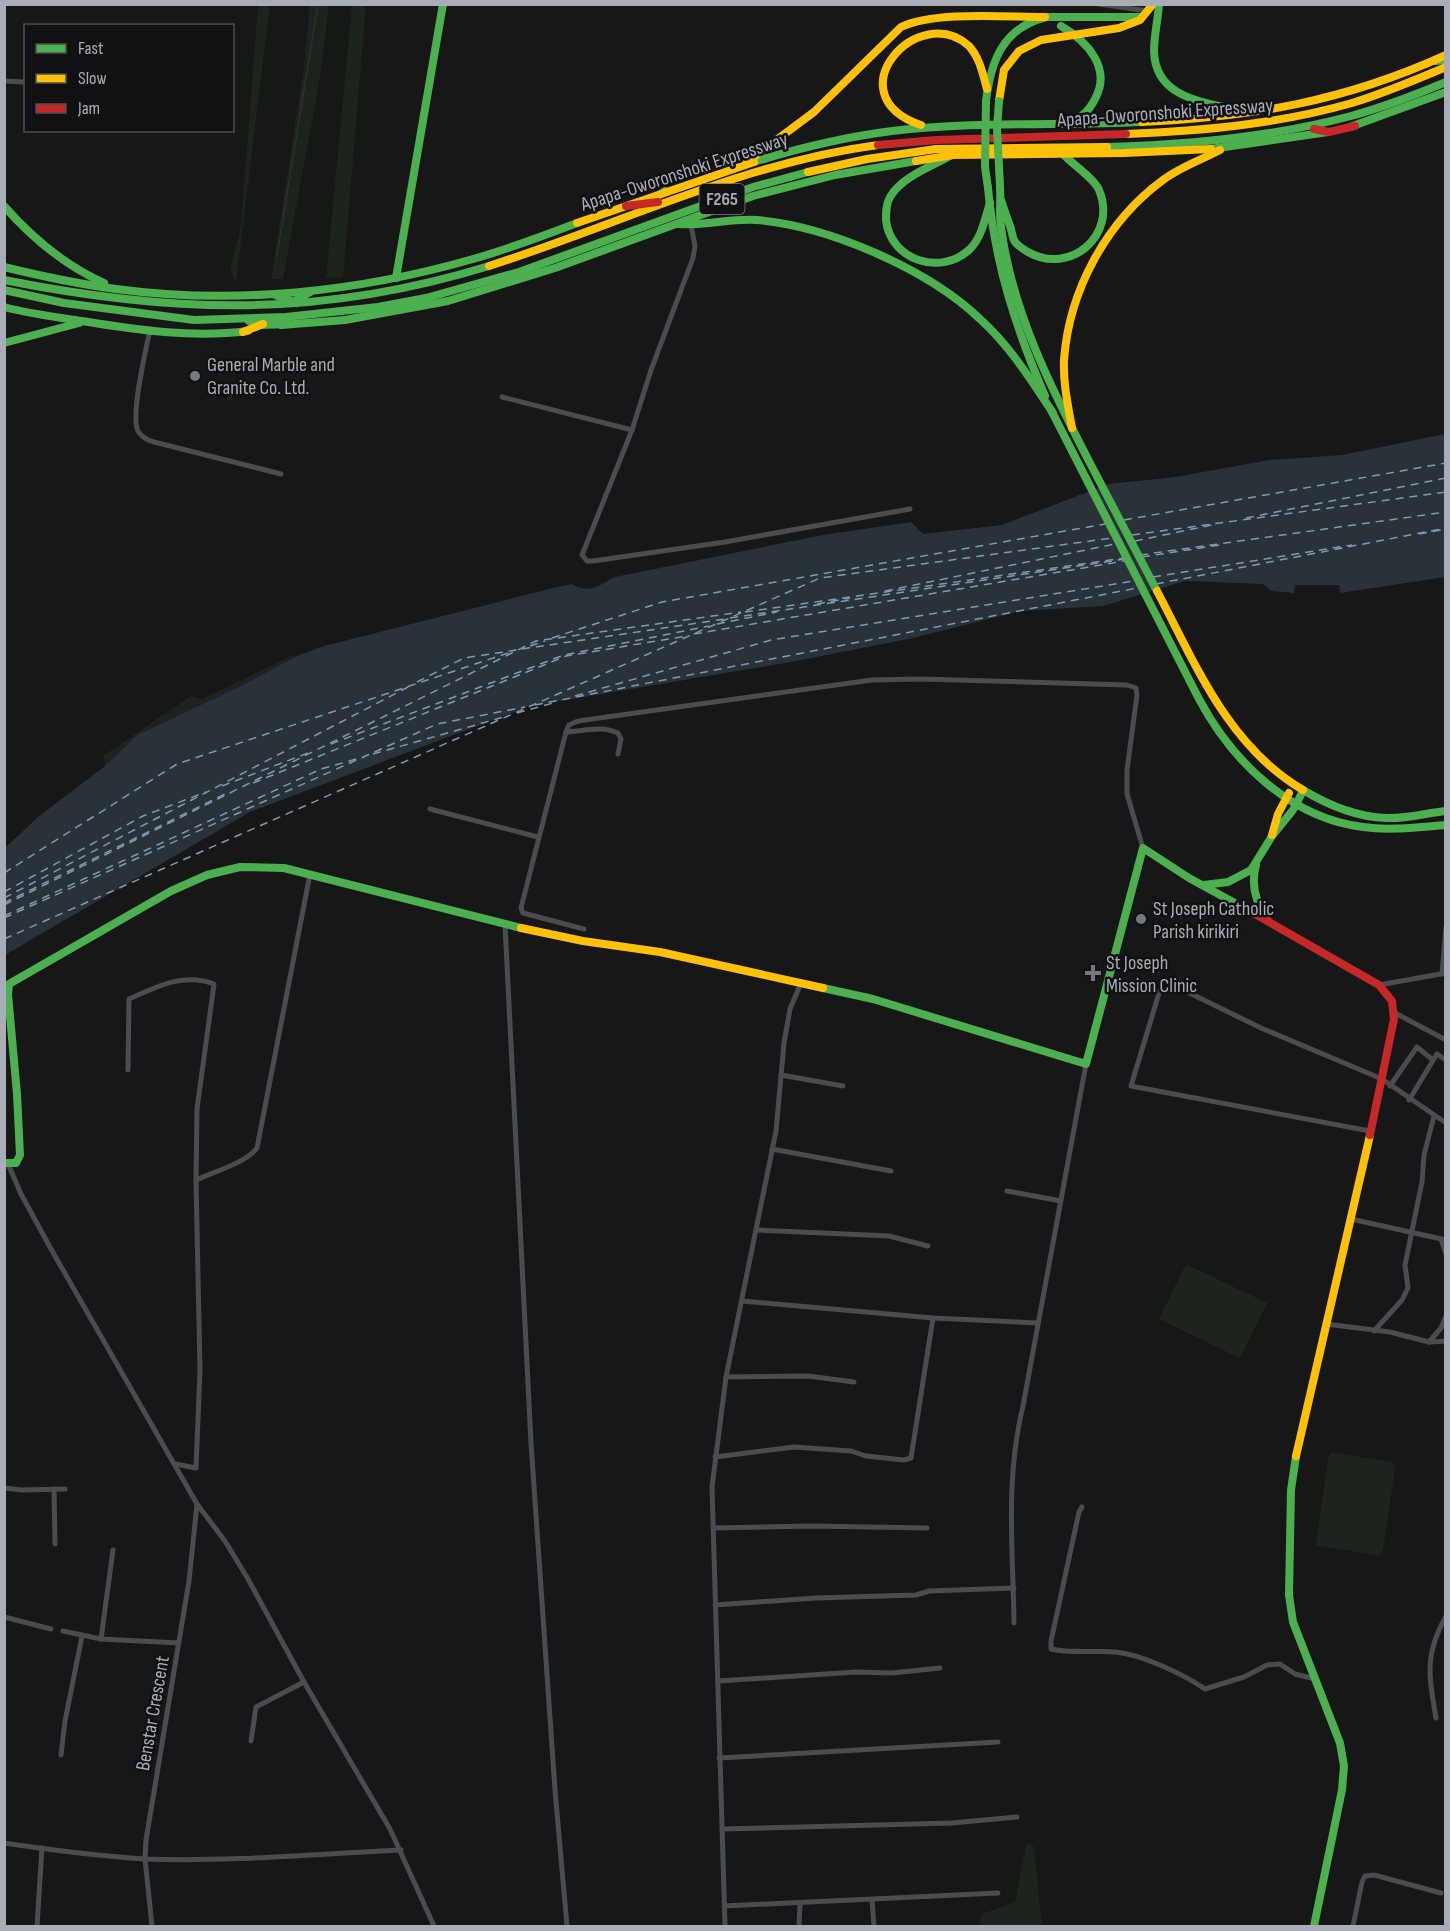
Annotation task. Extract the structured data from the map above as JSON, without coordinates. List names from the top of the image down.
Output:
{
  "streets": {
    "main road": ["Apapa-Oworonshoki Expressway", "F265"],
    "street": ["Benstar Crescent"]
  },
  "places": {
    "other": ["General Marble and Granite Co. Ltd.", "St Joseph Catholic Parish kirikiri"],
    "health": ["St Joseph Mission Clinic"]
  },
  "legend": ["Fast", "Slow", "Jam"]
}
